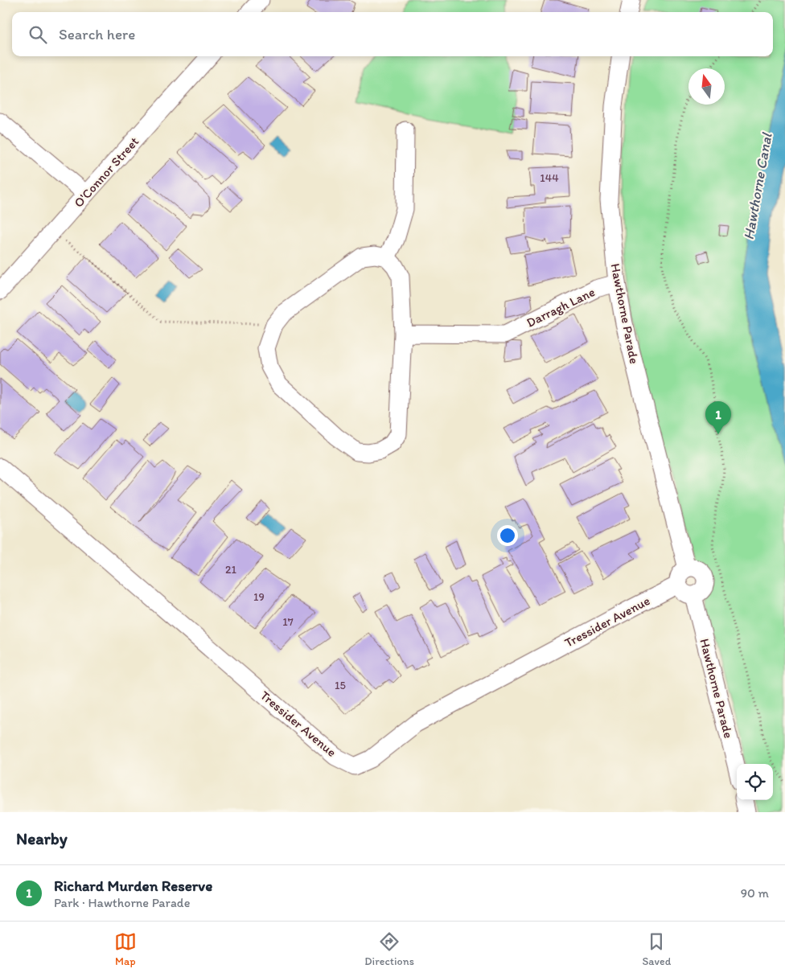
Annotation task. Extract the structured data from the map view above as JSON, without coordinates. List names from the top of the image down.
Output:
{
  "streets": {
    "street": [
      "O'Connor Street",
      "Darragh Lane",
      "Hawthorne Parade",
      "Tressider Avenue"
    ]
  },
  "crossings": [
    ["Darragh Lane", "Hawthorne Parade"],
    ["Hawthorne Parade", "Tressider Avenue"]
  ],
  "water": ["Hawthorne Canal"],
  "house_numbers": [
    "144",
    "21",
    "19",
    "17",
    "15"
  ],
  "north": "top",
  "page": {
    "search": "Search here",
    "pins": "1",
    "heading": "Nearby",
    "list": [
      {
        "mark": "1",
        "name": "Richard Murden Reserve",
        "note": "Park · Hawthorne Parade",
        "value": "90 m"
      }
    ],
    "nav": ["Map", "Directions", "Saved"]
  }
}
